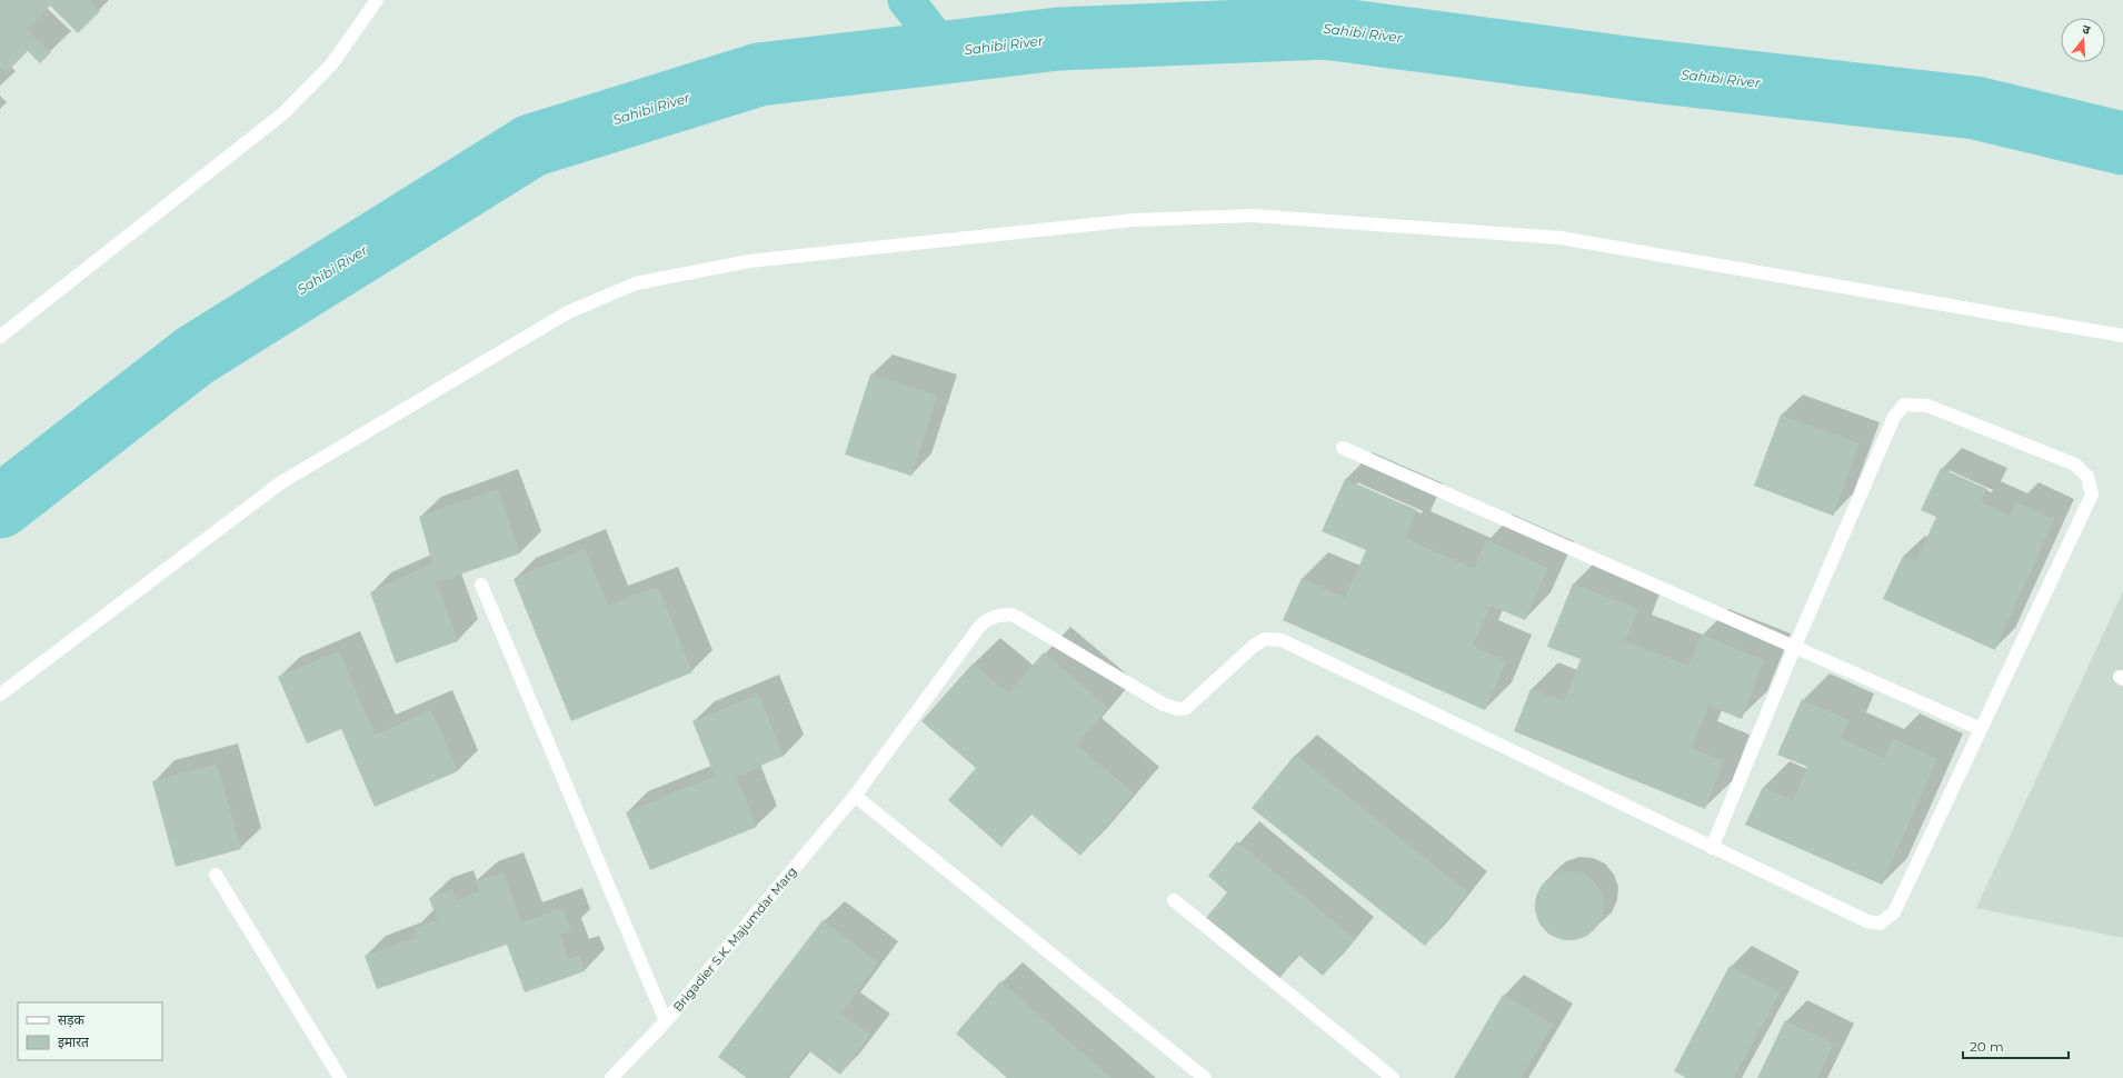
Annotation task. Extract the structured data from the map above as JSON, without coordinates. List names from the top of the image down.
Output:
{
  "streets": {
    "street": ["Brigadier S.K. Majumdar Marg"]
  },
  "water": ["Sahibi River"],
  "legend": ["सड़क", "इमारत"],
  "scale_bar": "20 m",
  "north": "top"
}
